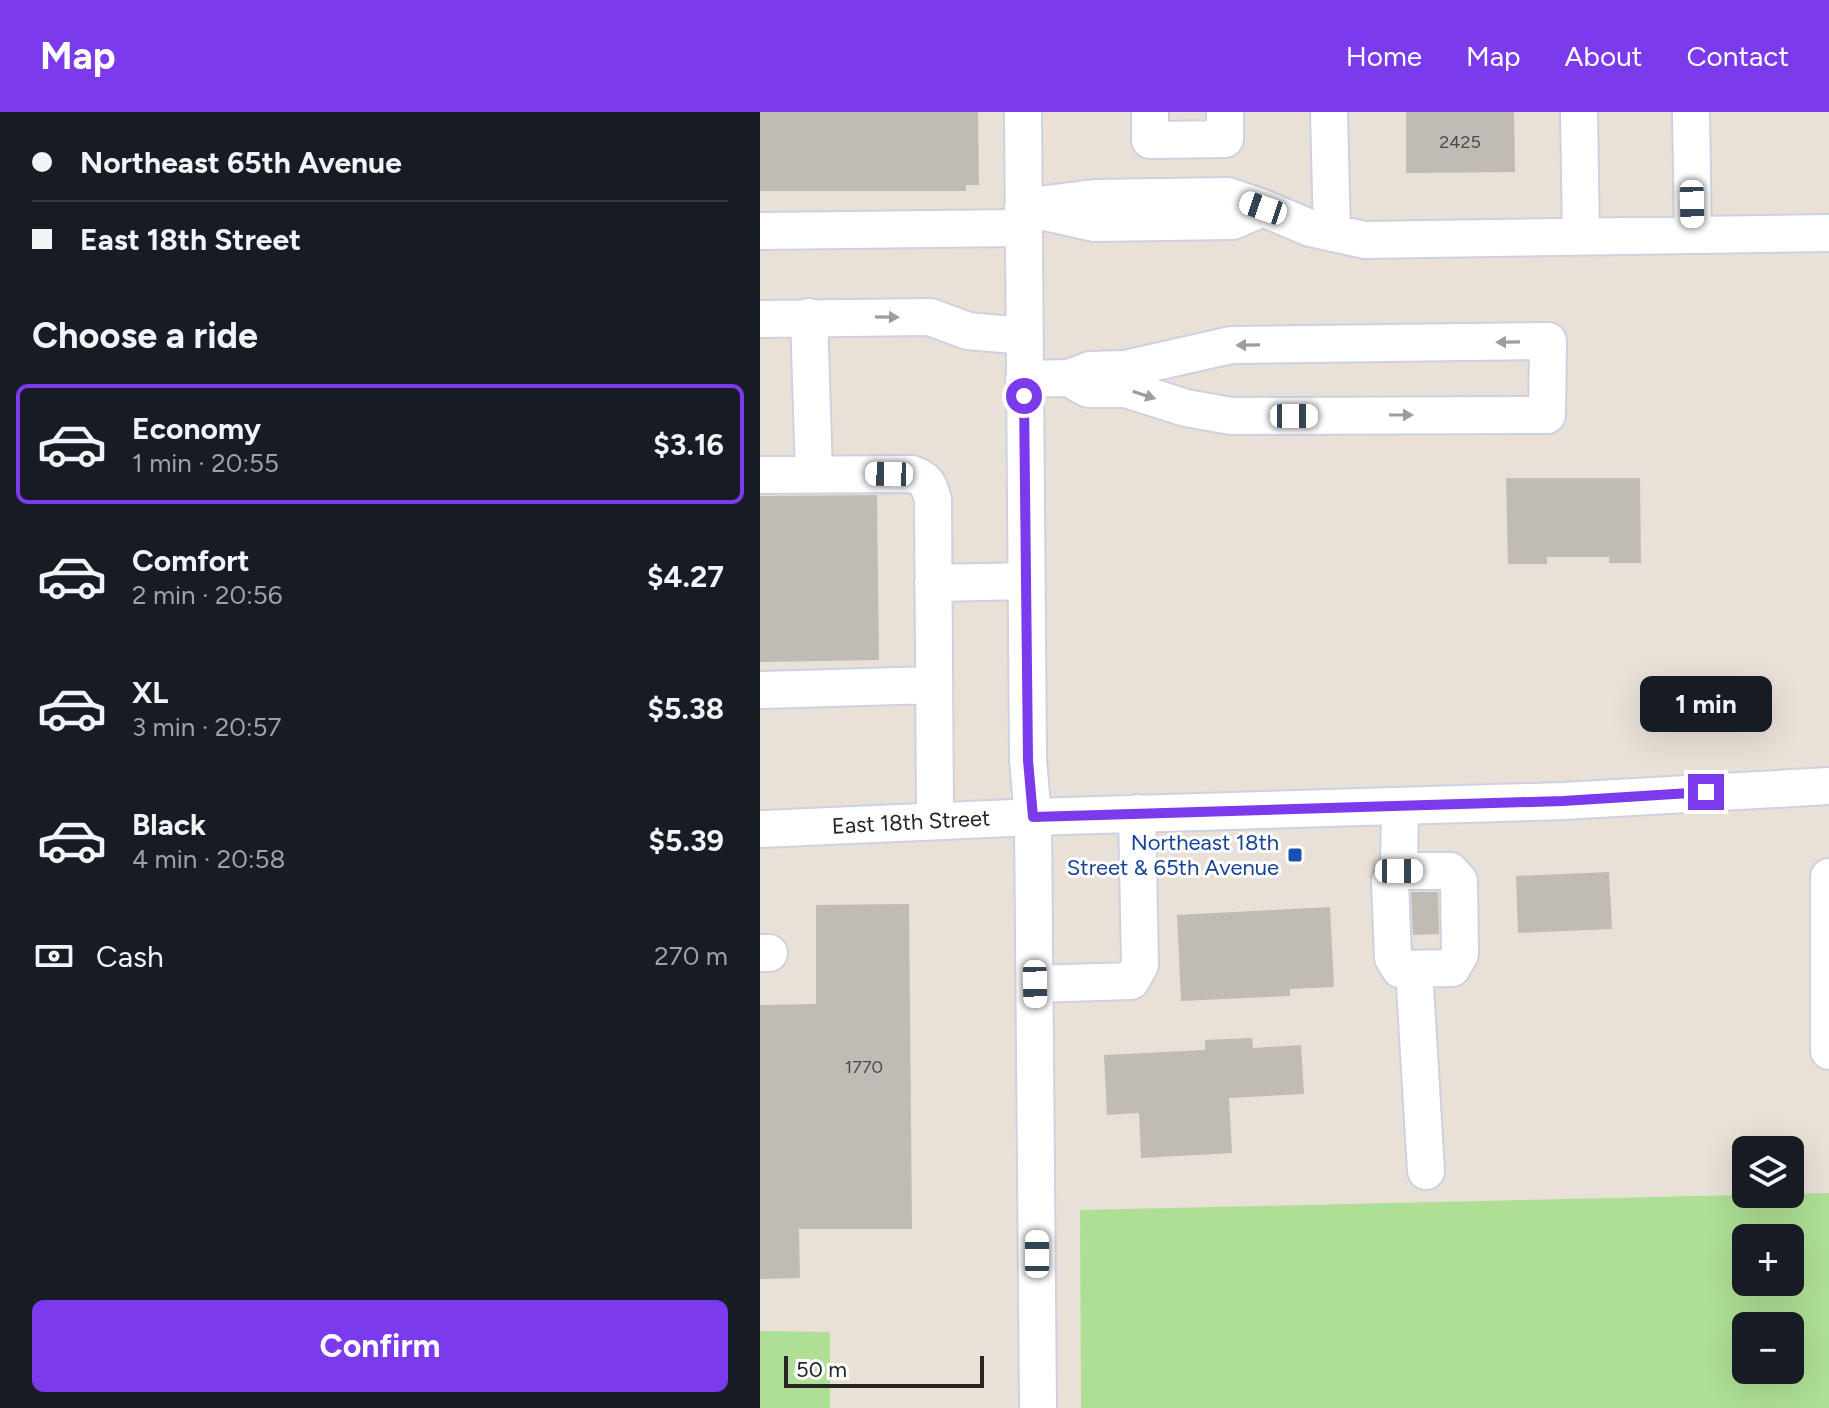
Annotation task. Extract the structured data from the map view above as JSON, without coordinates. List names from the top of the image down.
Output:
{
  "streets": {
    "street": ["East 18th Street"]
  },
  "places": {
    "transit": ["Northeast 18th Street & 65th Avenue"]
  },
  "house_numbers": ["2425", "1770"],
  "scale_bar": "50 m",
  "page": {
    "header": "Map",
    "nav": [
      "Home",
      "Map",
      "About",
      "Contact"
    ],
    "banner": ["Northeast 65th Avenue", "East 18th Street"],
    "heading": "Choose a ride",
    "list": [
      {
        "name": "Economy",
        "note": "1 min · 20:55",
        "value": "$3.16"
      },
      {
        "name": "Comfort",
        "note": "2 min · 20:56",
        "value": "$4.27"
      },
      {
        "name": "XL",
        "note": "3 min · 20:57",
        "value": "$5.38"
      },
      {
        "name": "Black",
        "note": "4 min · 20:58",
        "value": "$5.39"
      }
    ],
    "bubble": "1 min",
    "pay": ["Cash", "270 m"],
    "map_buttons": ["+", "−"],
    "buttons": "Confirm",
    "scale": "50 m"
  }
}
